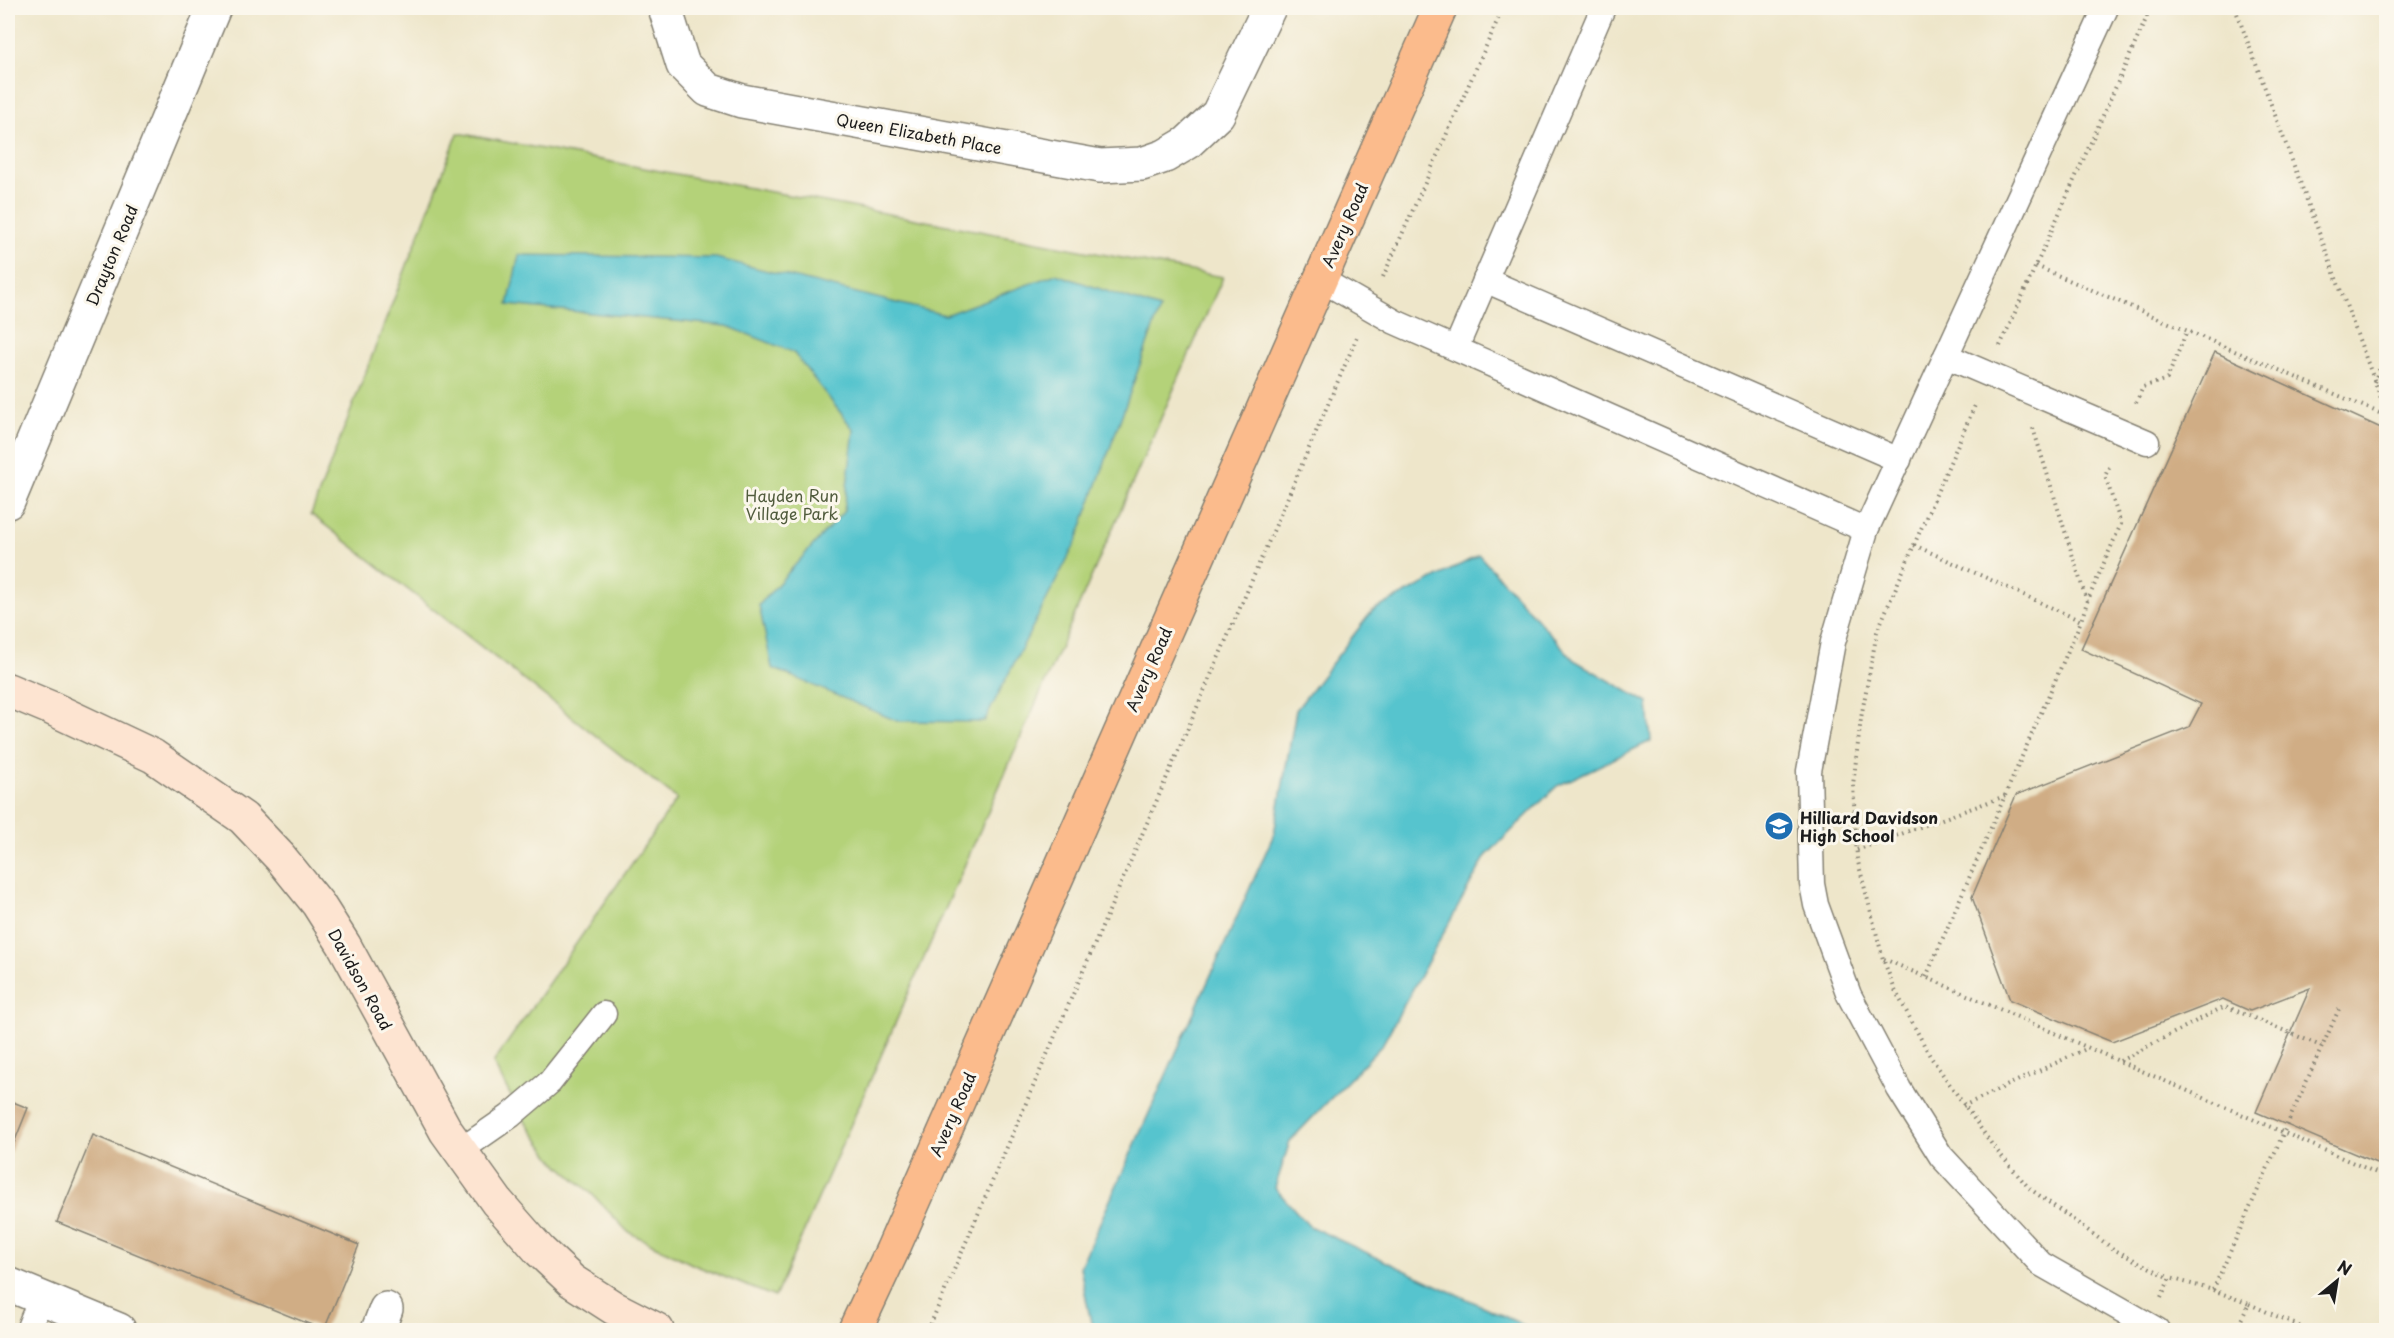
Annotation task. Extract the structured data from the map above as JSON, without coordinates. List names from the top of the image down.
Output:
{
  "streets": {
    "main road": ["Avery Road"],
    "street": ["Queen Elizabeth Place", "Drayton Road", "Davidson Road"]
  },
  "parks": ["Hayden Run Village Park"],
  "places": {
    "school or university": ["Hilliard Davidson High School"]
  },
  "north": "top right"
}
